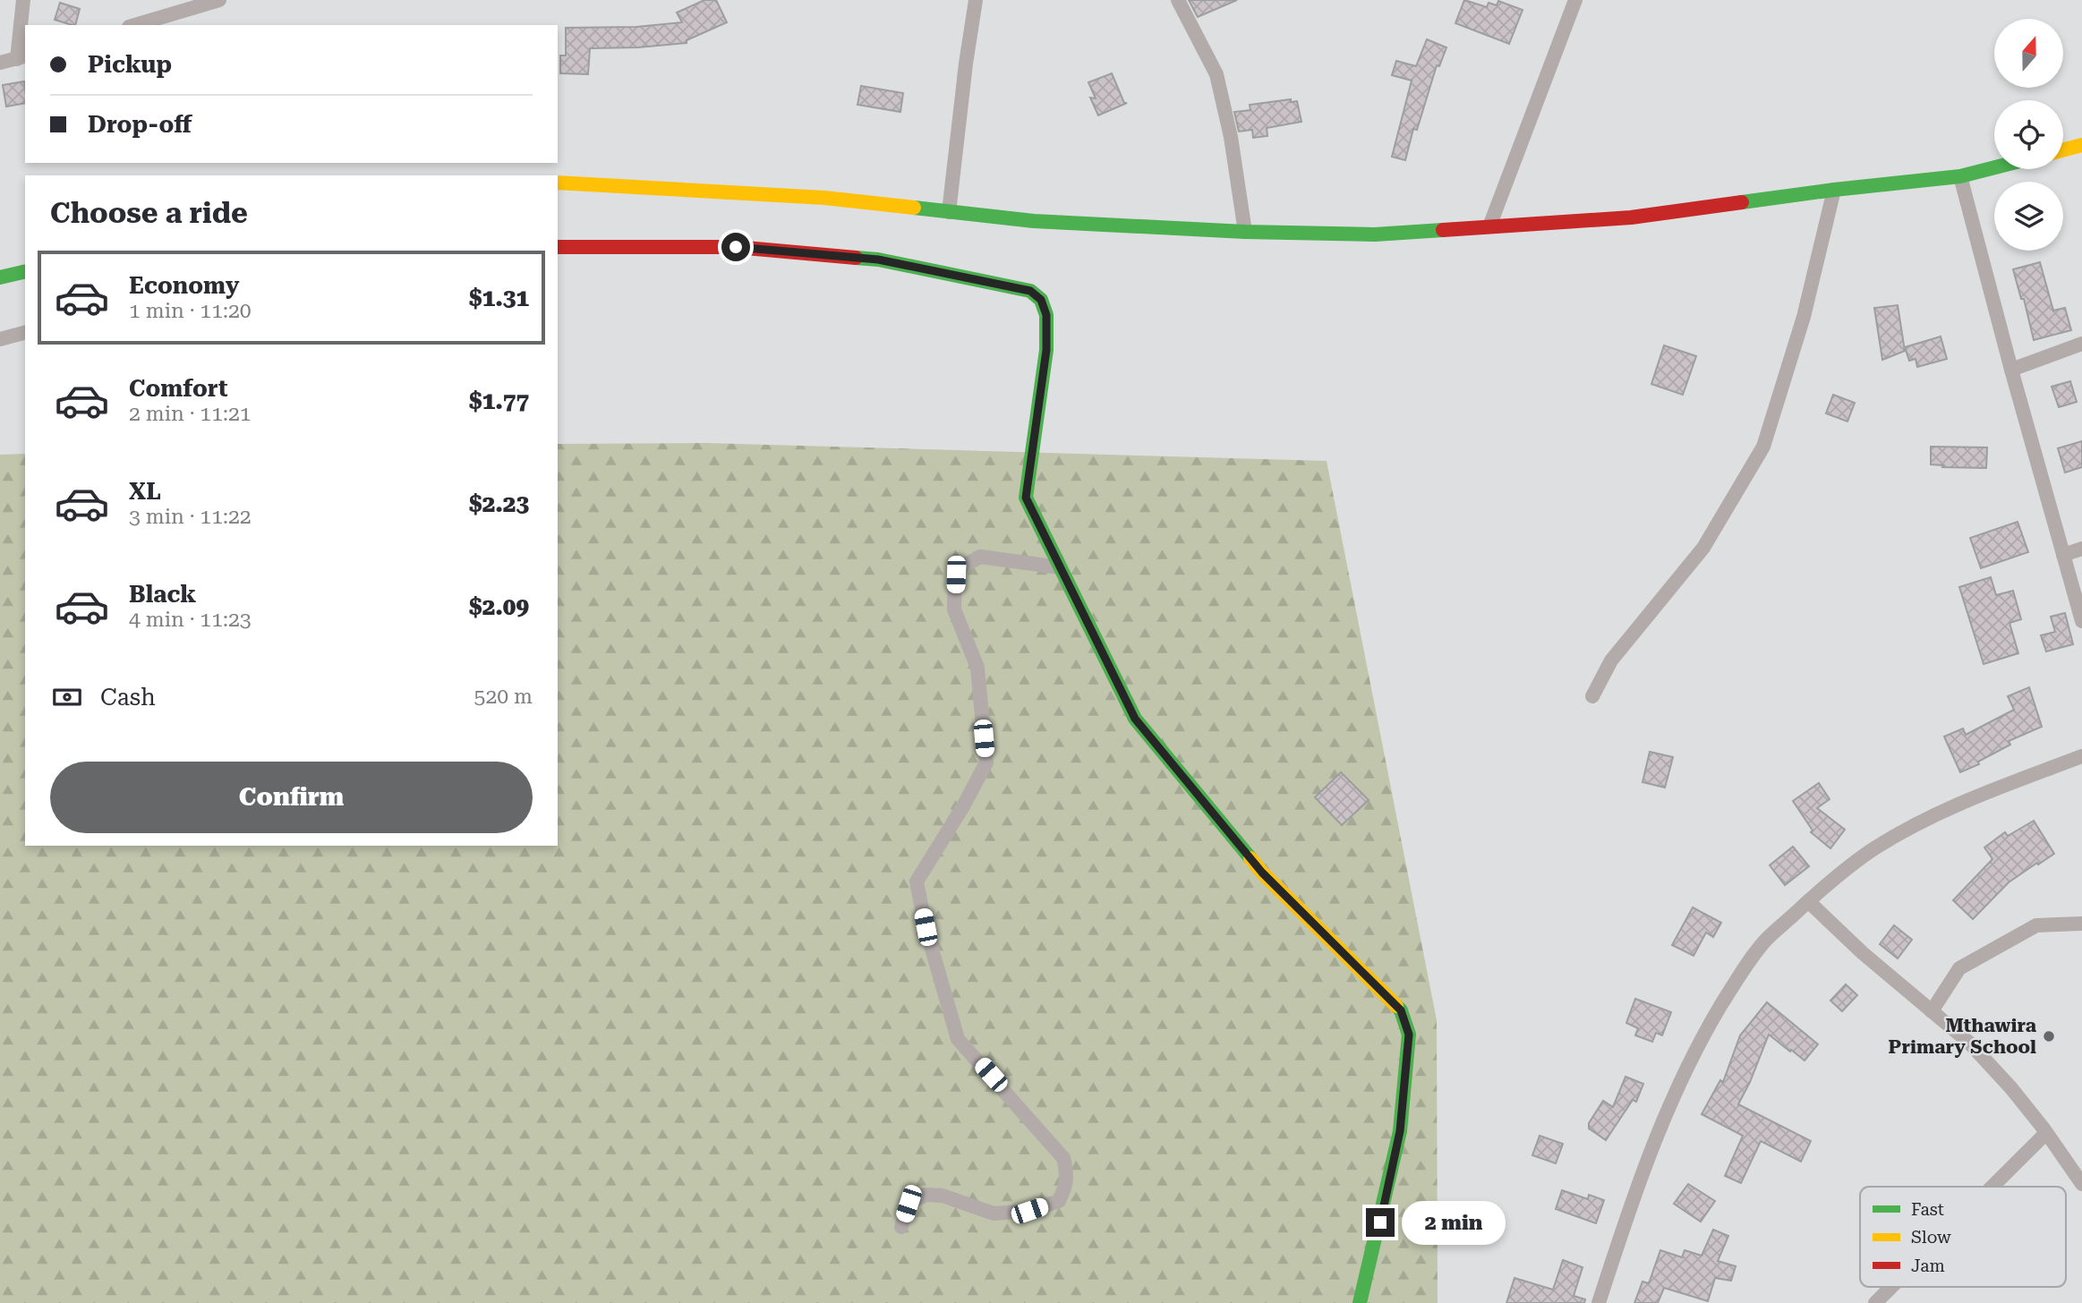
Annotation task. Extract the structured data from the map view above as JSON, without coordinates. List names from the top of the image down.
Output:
{
  "places": ["Mthawira Primary School"],
  "legend": ["Fast", "Slow", "Jam"],
  "north": "top",
  "page": {
    "banner": ["Pickup", "Drop-off"],
    "heading": "Choose a ride",
    "list": [
      {
        "name": "Economy",
        "note": "1 min · 11:20",
        "value": "$1.31"
      },
      {
        "name": "Comfort",
        "note": "2 min · 11:21",
        "value": "$1.77"
      },
      {
        "name": "XL",
        "note": "3 min · 11:22",
        "value": "$2.23"
      },
      {
        "name": "Black",
        "note": "4 min · 11:23",
        "value": "$2.09"
      }
    ],
    "pay": ["Cash", "520 m"],
    "buttons": "Confirm",
    "bubble": "2 min"
  }
}
